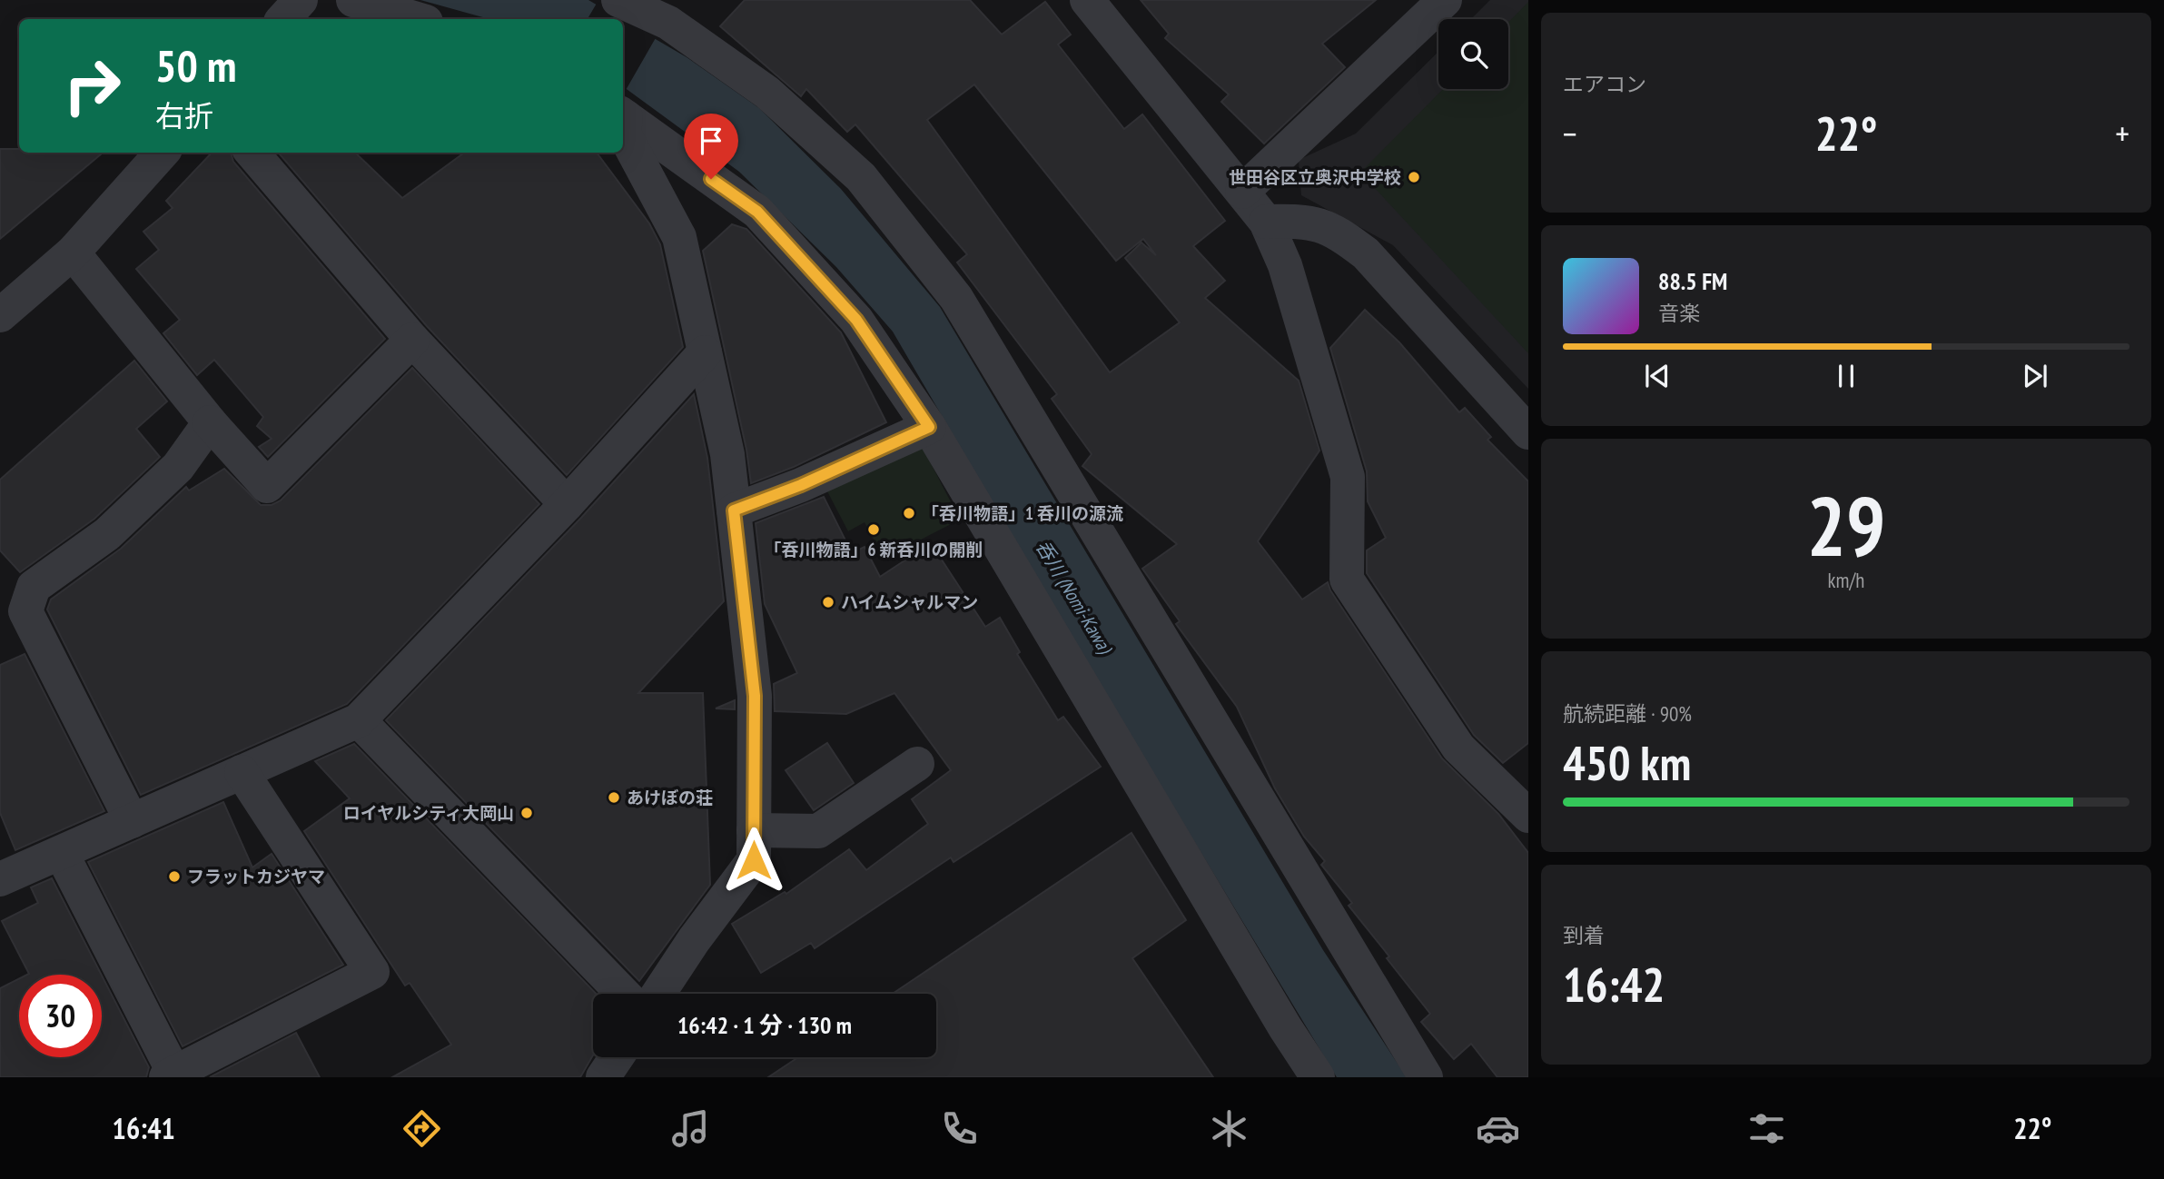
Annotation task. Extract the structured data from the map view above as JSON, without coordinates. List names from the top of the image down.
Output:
{
  "water": ["呑川 (Nomi-Kawa)"],
  "places": [
    "世田谷区立奥沢中学校",
    "「呑川物語」1 呑川の源流",
    "「呑川物語」6 新呑川の開削",
    "ハイムシャルマン",
    "あけぼの荘",
    "ロイヤルシティ大岡山",
    "フラットカジヤマ"
  ],
  "page": {
    "tile": [
      "エアコン",
      ["29", "km/h"],
      ["航続距離 · 90%", "450 km"],
      ["到着", "16:42"]
    ],
    "turn": ["50 m", "右折"],
    "heat": ["−", "22°", "+"],
    "song": ["88.5 FM", "音楽"],
    "limit": "30",
    "trip": "16:42 · 1 分 · 130 m",
    "tabs": ["16:41", "22°"]
  }
}
